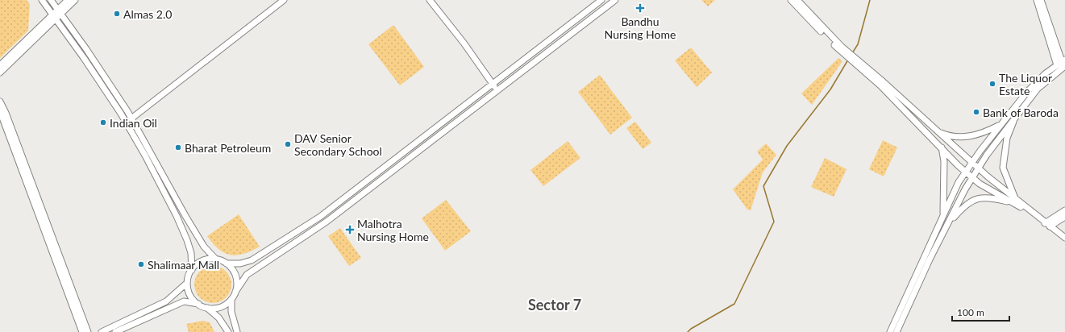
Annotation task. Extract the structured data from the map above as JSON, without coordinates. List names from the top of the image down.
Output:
{
  "districts": ["Sector 7"],
  "places": {
    "health": ["Bandhu Nursing Home", "Malhotra Nursing Home"],
    "other": [
      "Almas 2.0",
      "The Liquor Estate",
      "Bank of Baroda",
      "Indian Oil",
      "DAV Senior Secondary School",
      "Bharat Petroleum",
      "Shalimaar Mall"
    ]
  },
  "scale_bar": "100 m"
}
